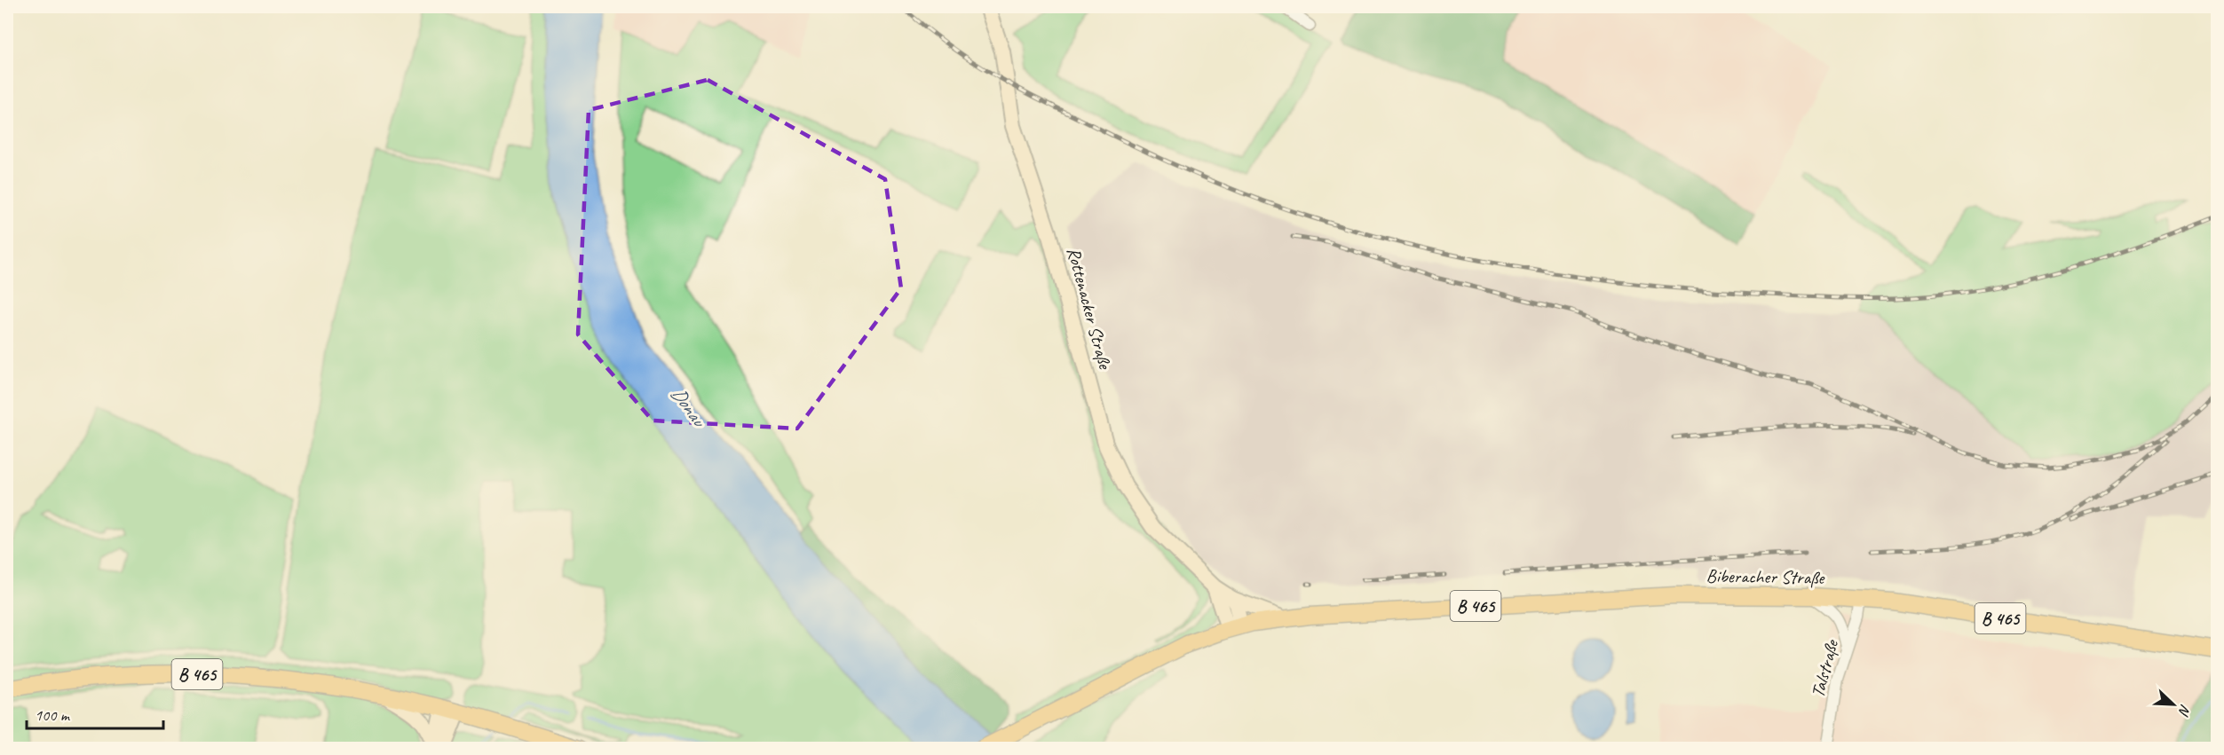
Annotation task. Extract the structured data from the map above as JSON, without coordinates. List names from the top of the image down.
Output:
{
  "streets": {
    "main road": ["Rottenacker Straße", "Biberacher Straße", "B 465"],
    "street": ["Talstraße"]
  },
  "crossings": [
    ["Rottenacker Straße", "Biberacher Straße"],
    ["Rottenacker Straße", "B 465"],
    ["Biberacher Straße", "B 465"],
    ["Biberacher Straße", "Talstraße"]
  ],
  "water": ["Donau"],
  "scale_bar": "100 m",
  "north": "bottom right"
}
